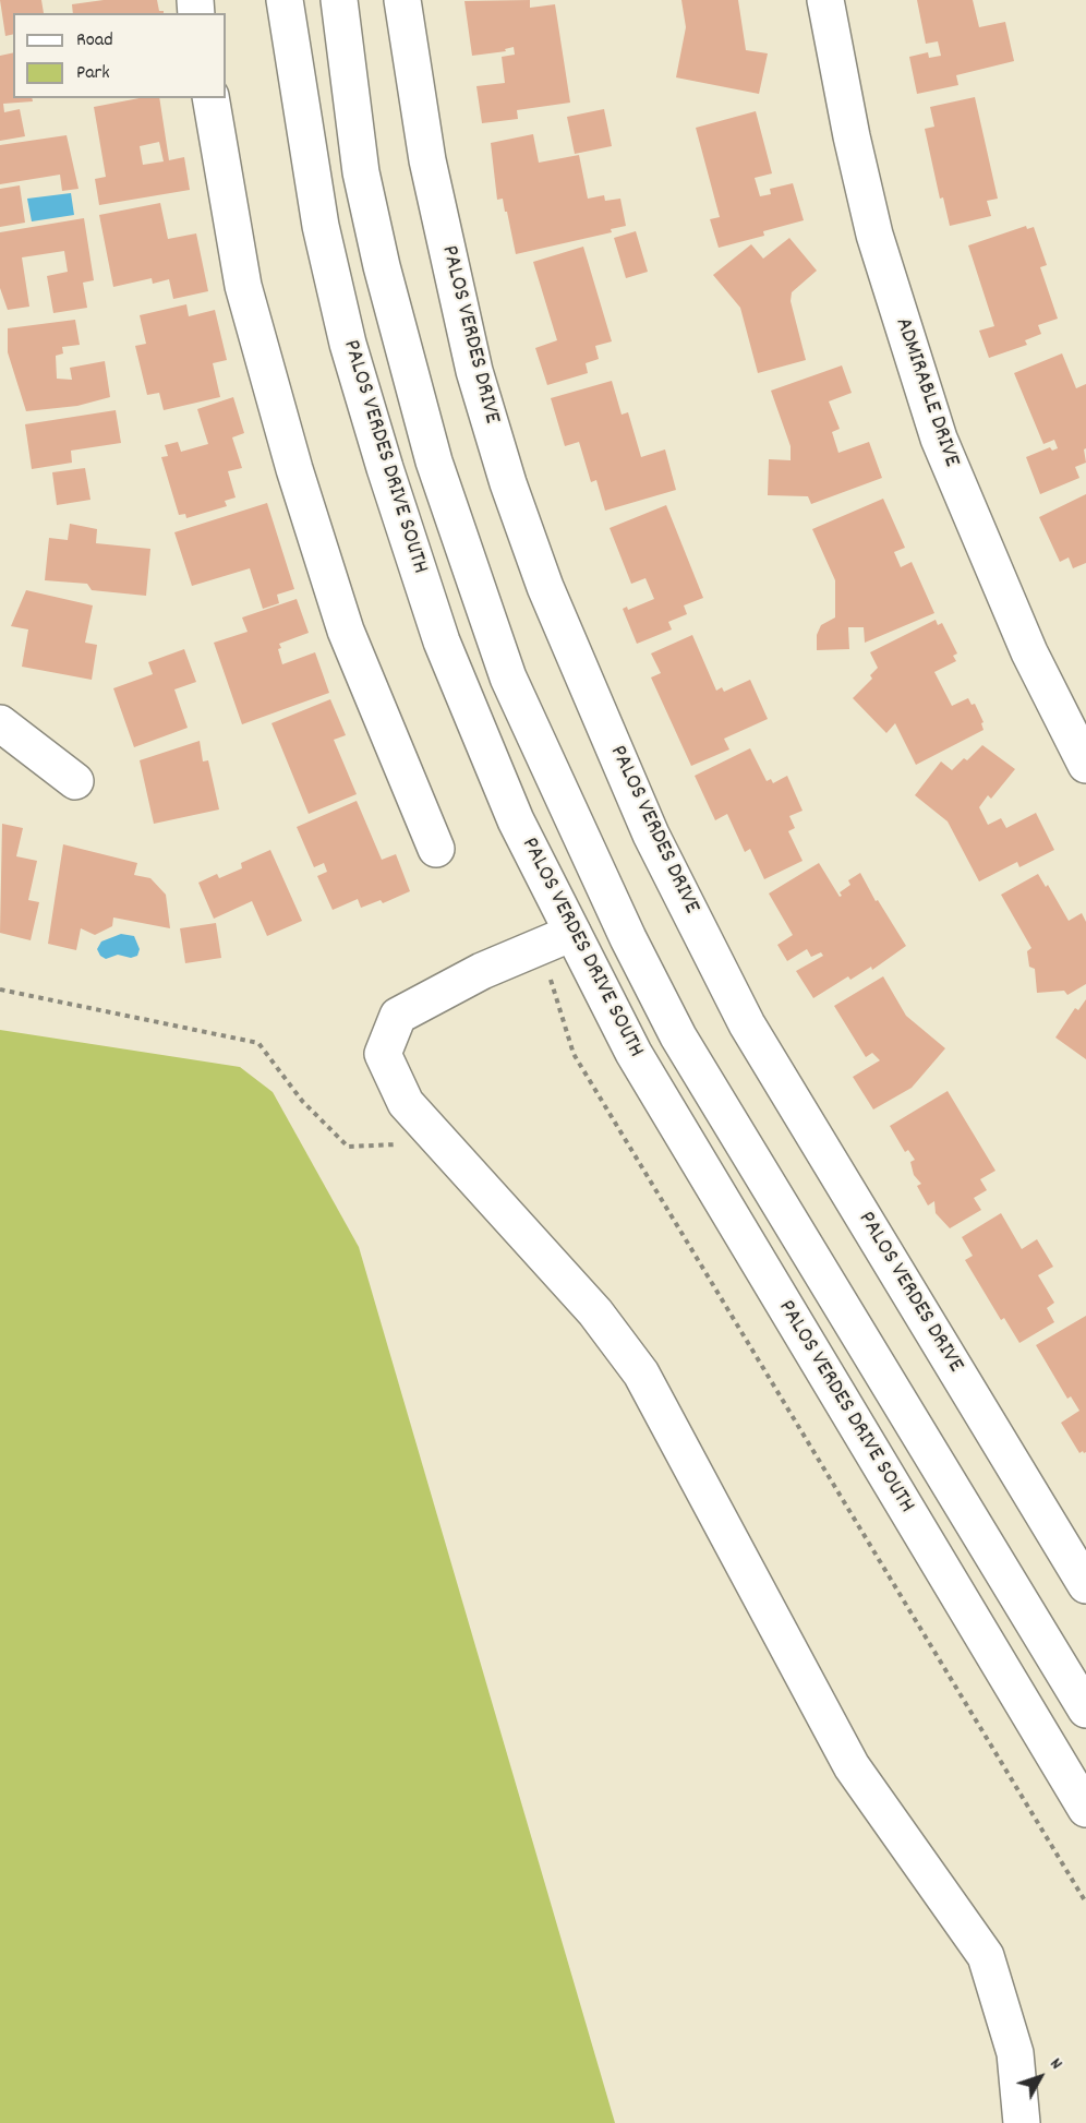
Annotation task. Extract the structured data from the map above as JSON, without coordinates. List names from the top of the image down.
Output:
{
  "streets": {
    "street": ["PALOS VERDES DRIVE", "ADMIRABLE DRIVE", "PALOS VERDES DRIVE SOUTH"]
  },
  "legend": ["Road", "Park"],
  "north": "top right"
}
